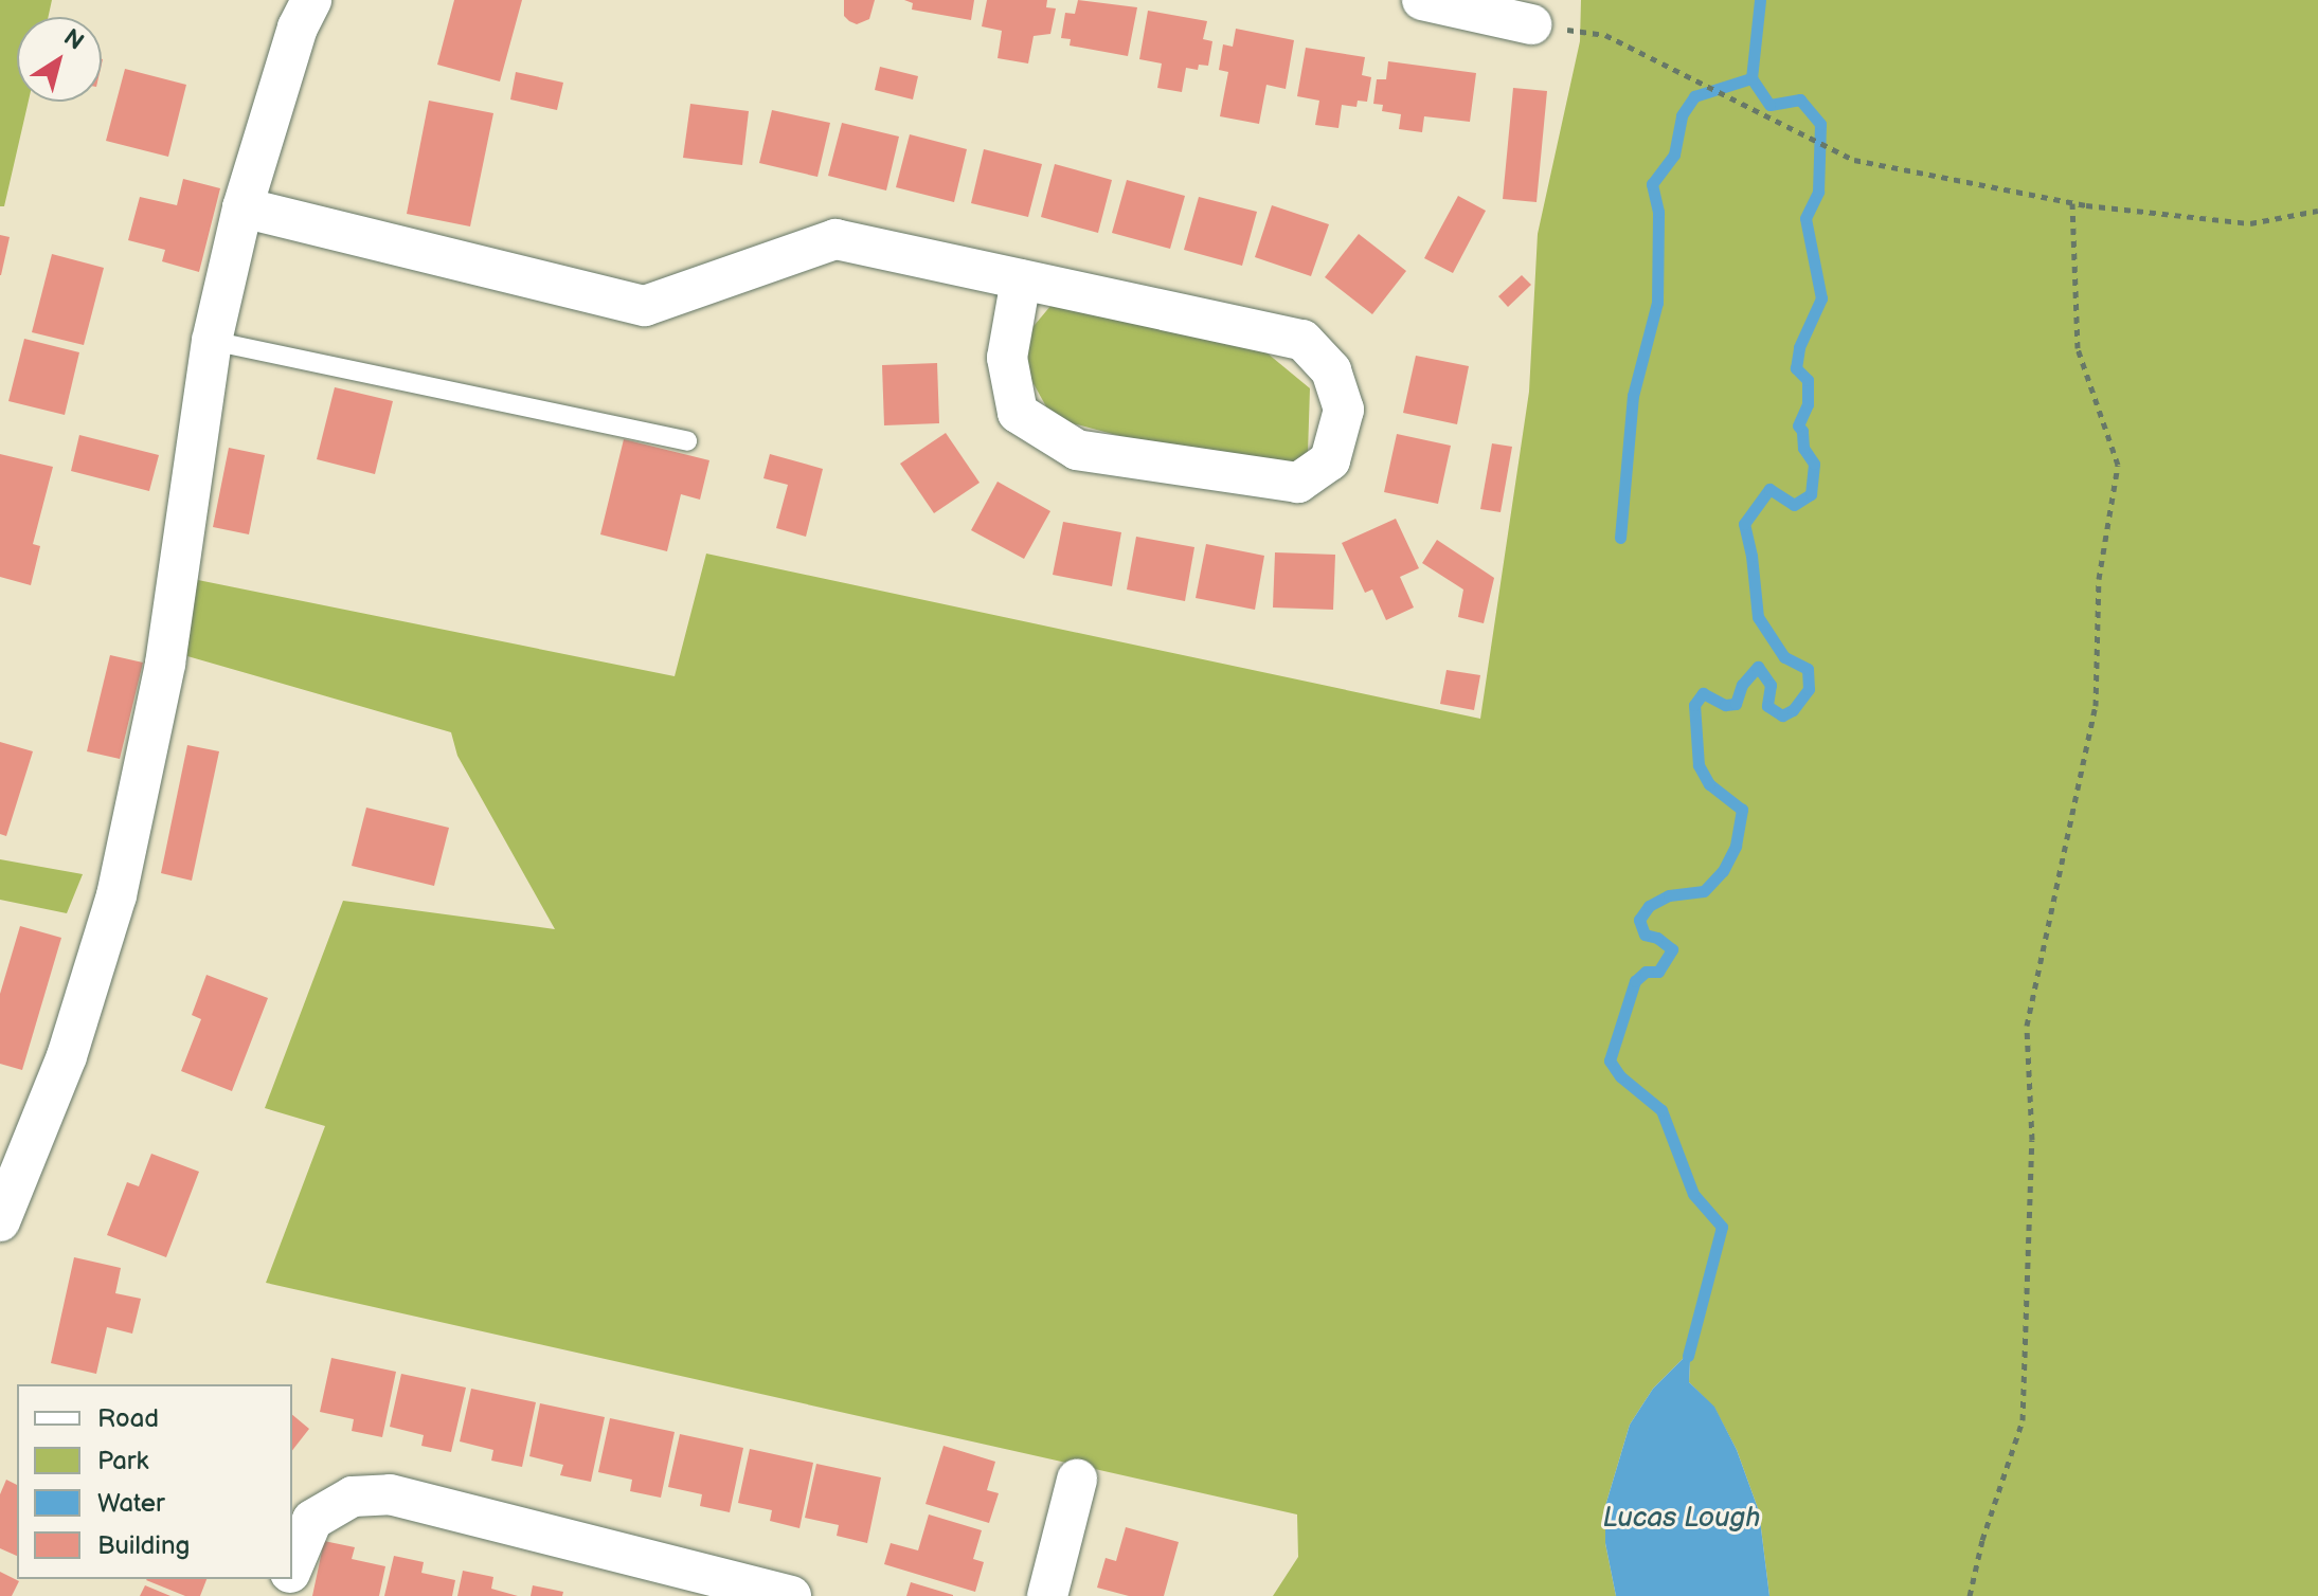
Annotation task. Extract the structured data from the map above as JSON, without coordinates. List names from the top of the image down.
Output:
{
  "water": ["Lucas Lough"],
  "legend": [
    "Road",
    "Park",
    "Water",
    "Building"
  ],
  "north": "top right"
}
